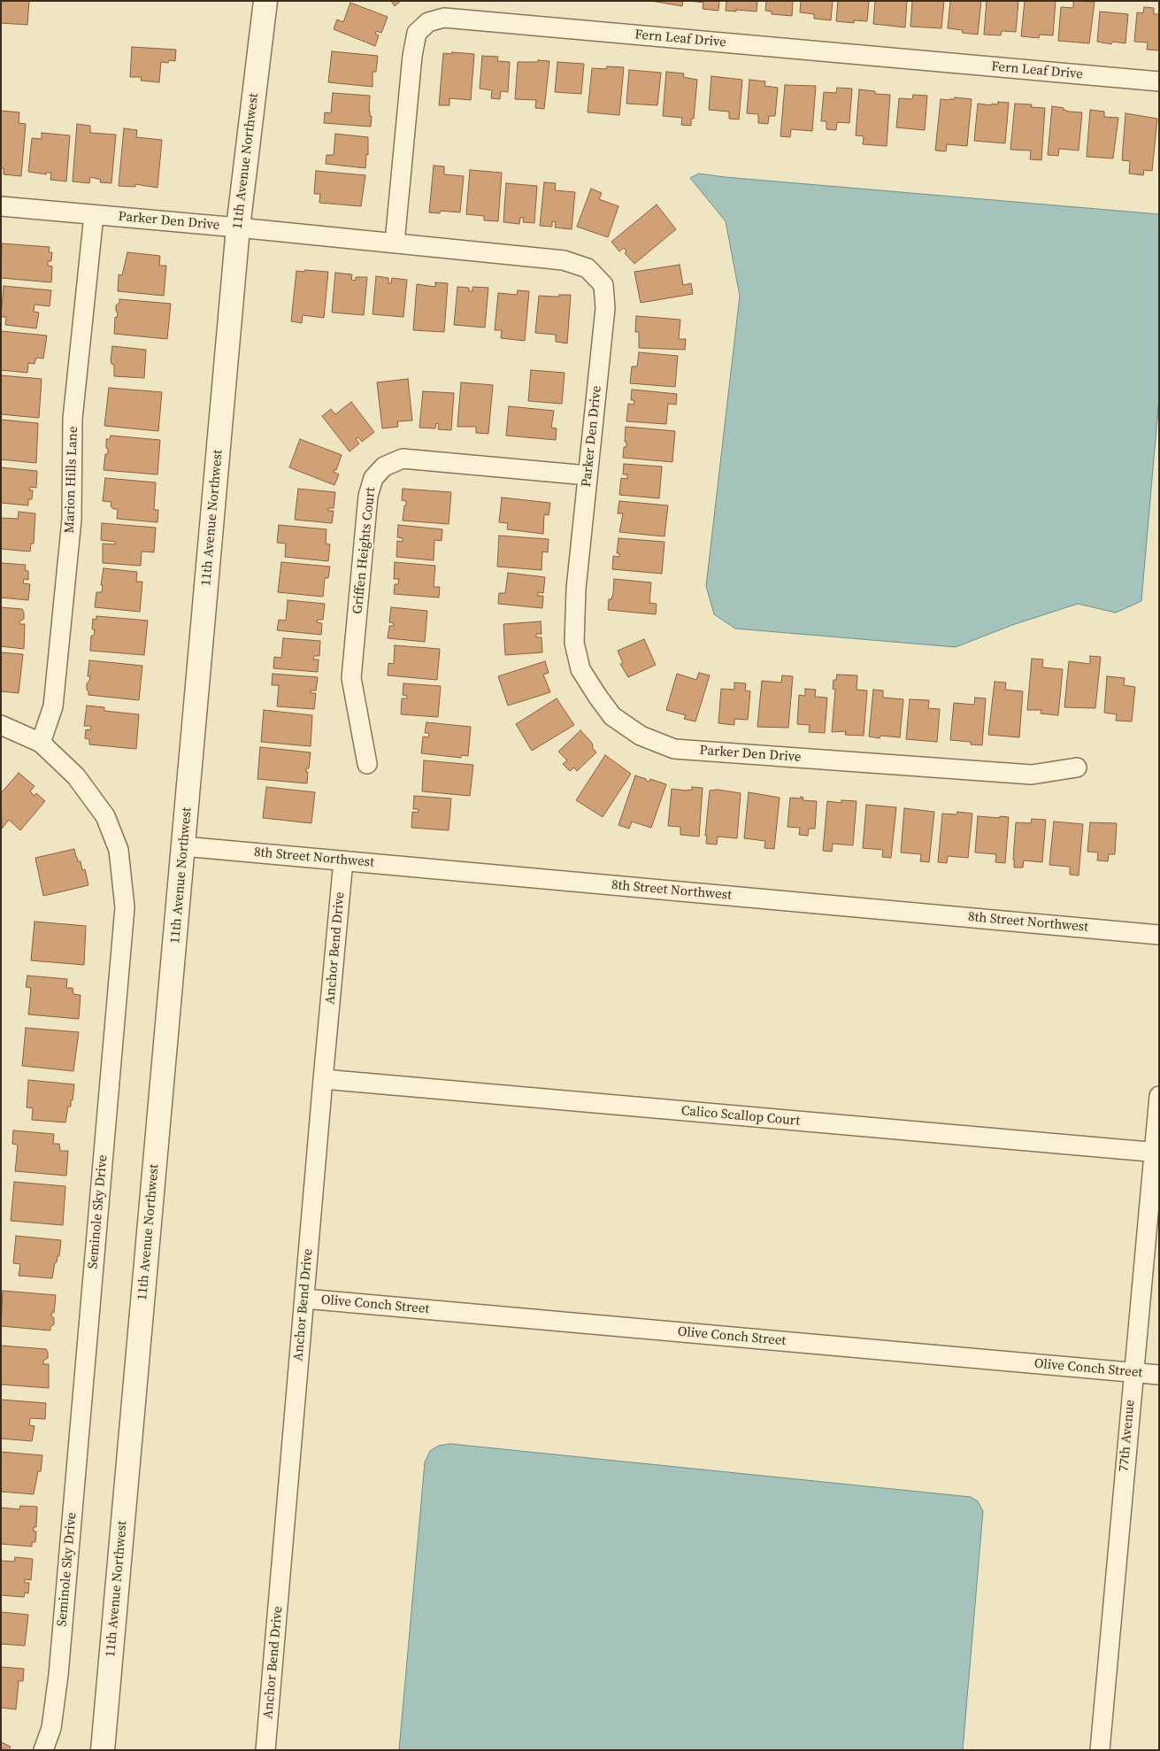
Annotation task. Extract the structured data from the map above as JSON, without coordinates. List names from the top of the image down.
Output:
{
  "streets": {
    "street": [
      "Fern Leaf Drive",
      "11th Avenue Northwest",
      "Parker Den Drive",
      "Marion Hills Lane",
      "Griffen Heights Court",
      "8th Street Northwest",
      "Anchor Bend Drive",
      "Calico Scallop Court",
      "Seminole Sky Drive",
      "Olive Conch Street",
      "77th Avenue"
    ]
  },
  "crossings": [
    ["Fern Leaf Drive", "Parker Den Drive"],
    ["11th Avenue Northwest", "Parker Den Drive"],
    ["11th Avenue Northwest", "8th Street Northwest"],
    ["Parker Den Drive", "Marion Hills Lane"],
    ["Parker Den Drive", "Griffen Heights Court"],
    ["Marion Hills Lane", "Seminole Sky Drive"],
    ["8th Street Northwest", "Anchor Bend Drive"],
    ["Anchor Bend Drive", "Calico Scallop Court"],
    ["Anchor Bend Drive", "Olive Conch Street"],
    ["Calico Scallop Court", "77th Avenue"],
    ["Olive Conch Street", "77th Avenue"]
  ]
}
